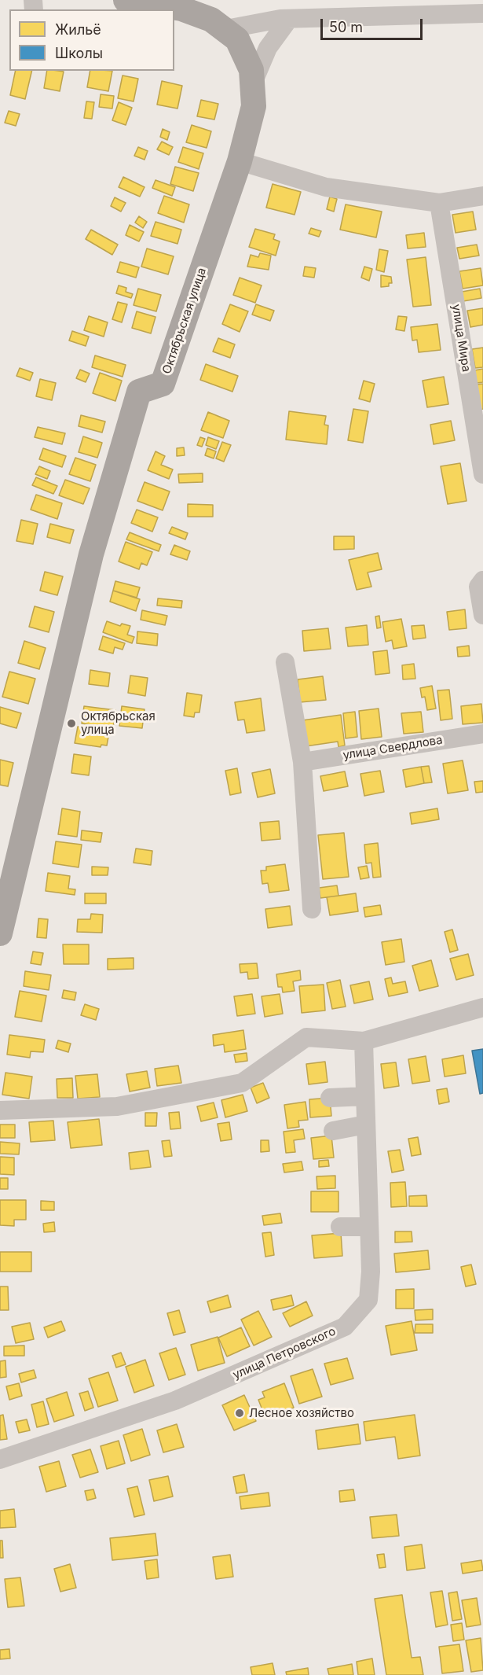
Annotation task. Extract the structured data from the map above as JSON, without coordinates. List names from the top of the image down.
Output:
{
  "streets": {
    "main road": ["Октябрьская улица"],
    "street": ["улица Мира", "улица Свердлова", "улица Петровского"]
  },
  "places": ["Октябрьская улица", "Лесное хозяйство"],
  "legend": ["Жильё", "Школы"],
  "scale_bar": "50 m"
}
